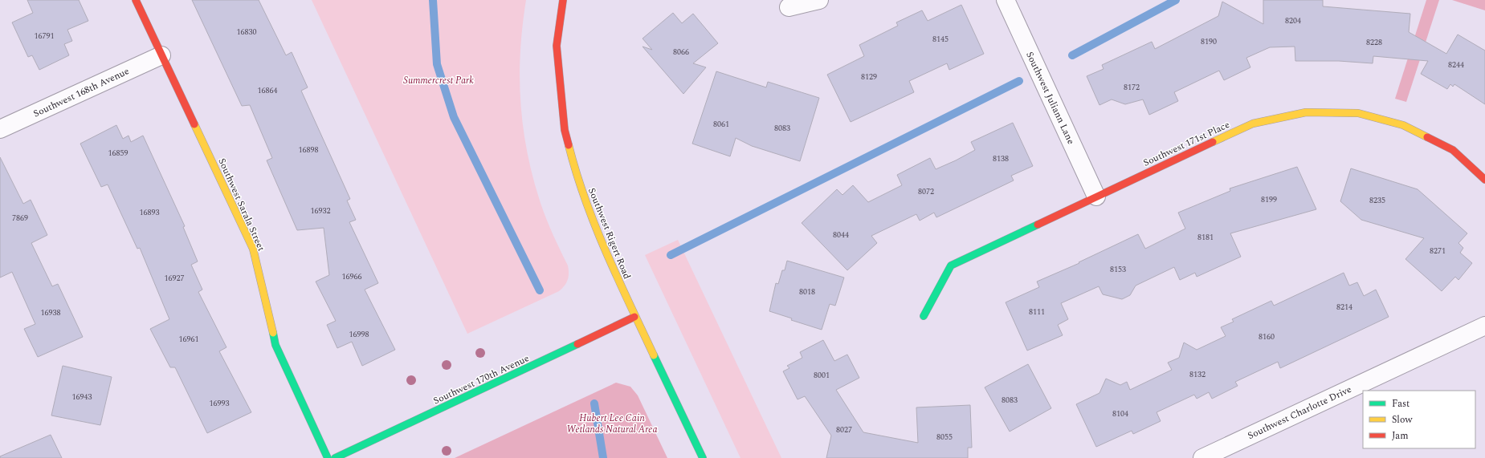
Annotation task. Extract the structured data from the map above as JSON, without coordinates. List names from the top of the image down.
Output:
{
  "streets": {
    "street": [
      "Southwest 168th Avenue",
      "Southwest Juliann Lane",
      "Southwest 171st Place",
      "Southwest Sarala Street",
      "Southwest Rigert Road",
      "Southwest 170th Avenue",
      "Southwest Charlotte Drive"
    ]
  },
  "crossings": [
    ["Southwest 168th Avenue", "Southwest Sarala Street"],
    ["Southwest Juliann Lane", "Southwest 171st Place"],
    ["Southwest Rigert Road", "Southwest 170th Avenue"]
  ],
  "parks": ["Summercrest Park", "Hubert Lee Cain Wetlands Natural Area"],
  "house_numbers": [
    "8204",
    "16830",
    "16791",
    "8145",
    "8190",
    "8228",
    "8066",
    "8244",
    "8129",
    "8172",
    "16864",
    "8061",
    "8083",
    "16898",
    "16859",
    "8138",
    "8072",
    "8199",
    "8235",
    "16932",
    "16893",
    "7869",
    "8044",
    "8181",
    "8271",
    "8153",
    "16966",
    "16927",
    "8018",
    "8214",
    "8111",
    "16938",
    "16998",
    "8160",
    "16961",
    "8132",
    "8001",
    "16943",
    "8083",
    "16993",
    "8104",
    "8027",
    "8055"
  ],
  "legend": ["Fast", "Slow", "Jam"]
}
